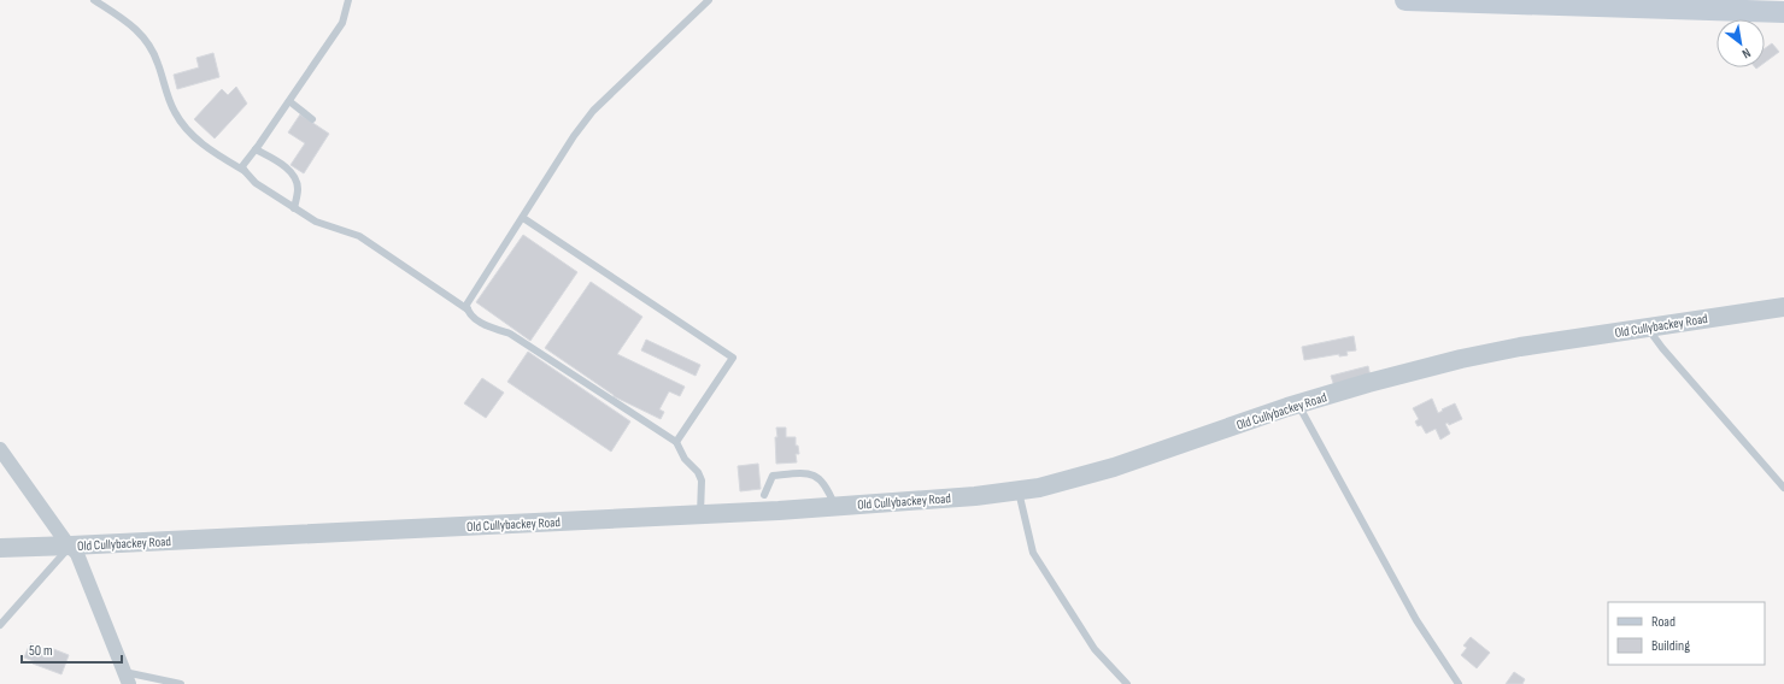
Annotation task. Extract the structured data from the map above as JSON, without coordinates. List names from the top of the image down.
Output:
{
  "streets": {
    "street": ["Old Cullybackey Road"]
  },
  "legend": ["Road", "Building"],
  "scale_bar": "50 m",
  "north": "bottom right"
}
